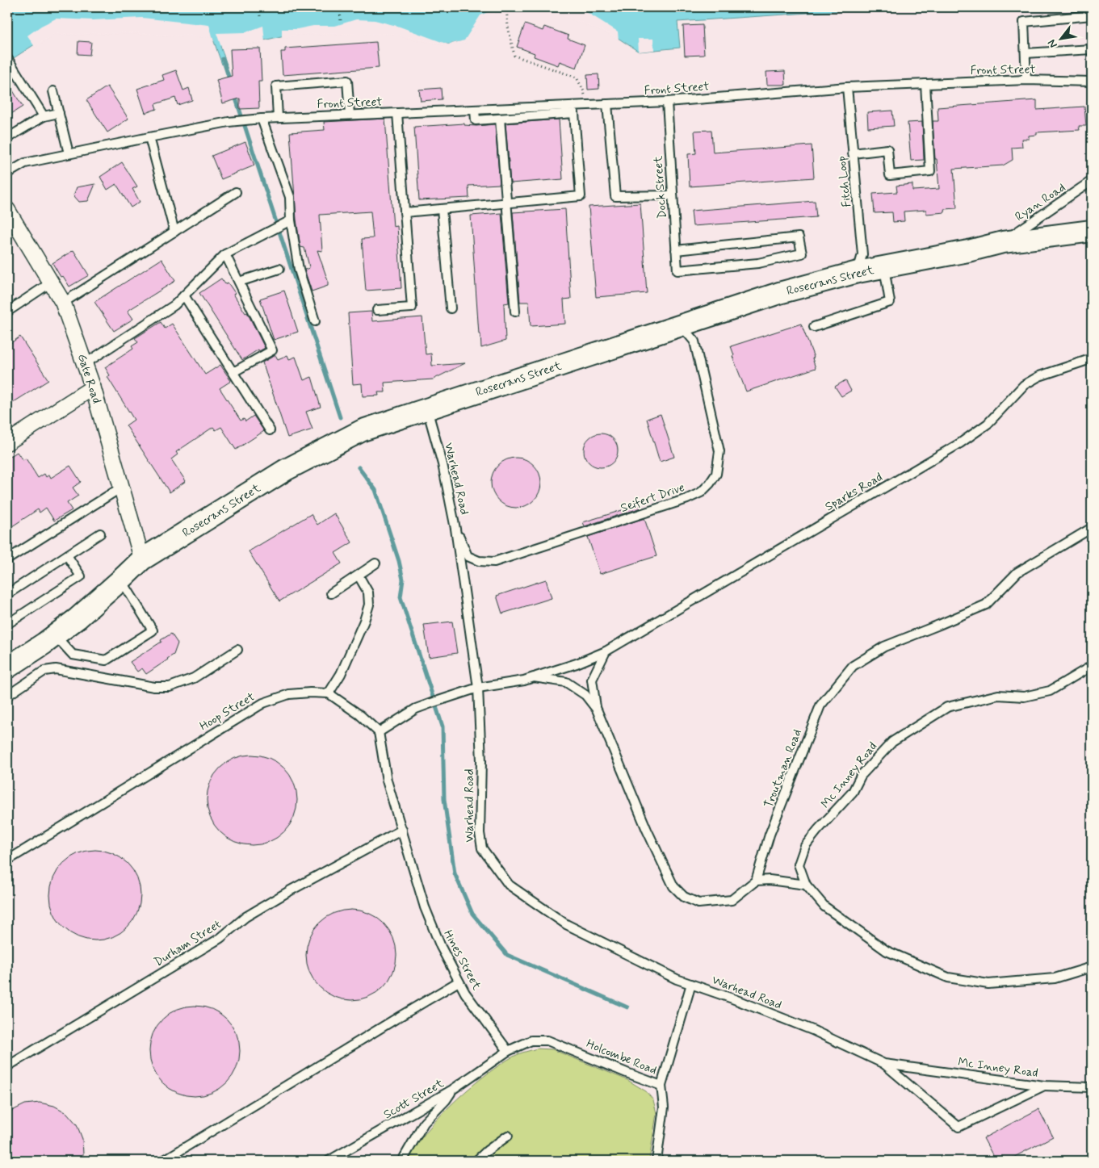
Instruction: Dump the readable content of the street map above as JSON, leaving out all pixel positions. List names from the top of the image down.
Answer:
{
  "streets": {
    "street": ["Rosecrans Street", "Gate Road"],
    "lane": [
      "Front Street",
      "Fitch Loop",
      "Dock Street",
      "Ryan Road",
      "Warhead Road",
      "Sparks Road",
      "Seifert Drive",
      "Hoop Street",
      "Troutman Road",
      "Mc Inney Road",
      "Durham Street",
      "Hines Street",
      "Holcombe Road",
      "Scott Street"
    ]
  },
  "crossings": [
    ["Front Street", "Fitch Loop"],
    ["Front Street", "Dock Street"],
    ["Fitch Loop", "Rosecrans Street"],
    ["Ryan Road", "Rosecrans Street"],
    ["Rosecrans Street", "Gate Road"],
    ["Rosecrans Street", "Warhead Road"],
    ["Rosecrans Street", "Seifert Drive"],
    ["Warhead Road", "Seifert Drive"],
    ["Warhead Road", "Mc Inney Road"],
    ["Durham Street", "Hines Street"],
    ["Hines Street", "Holcombe Road"],
    ["Hines Street", "Scott Street"],
    ["Holcombe Road", "Scott Street"]
  ],
  "north": "bottom left"
}
